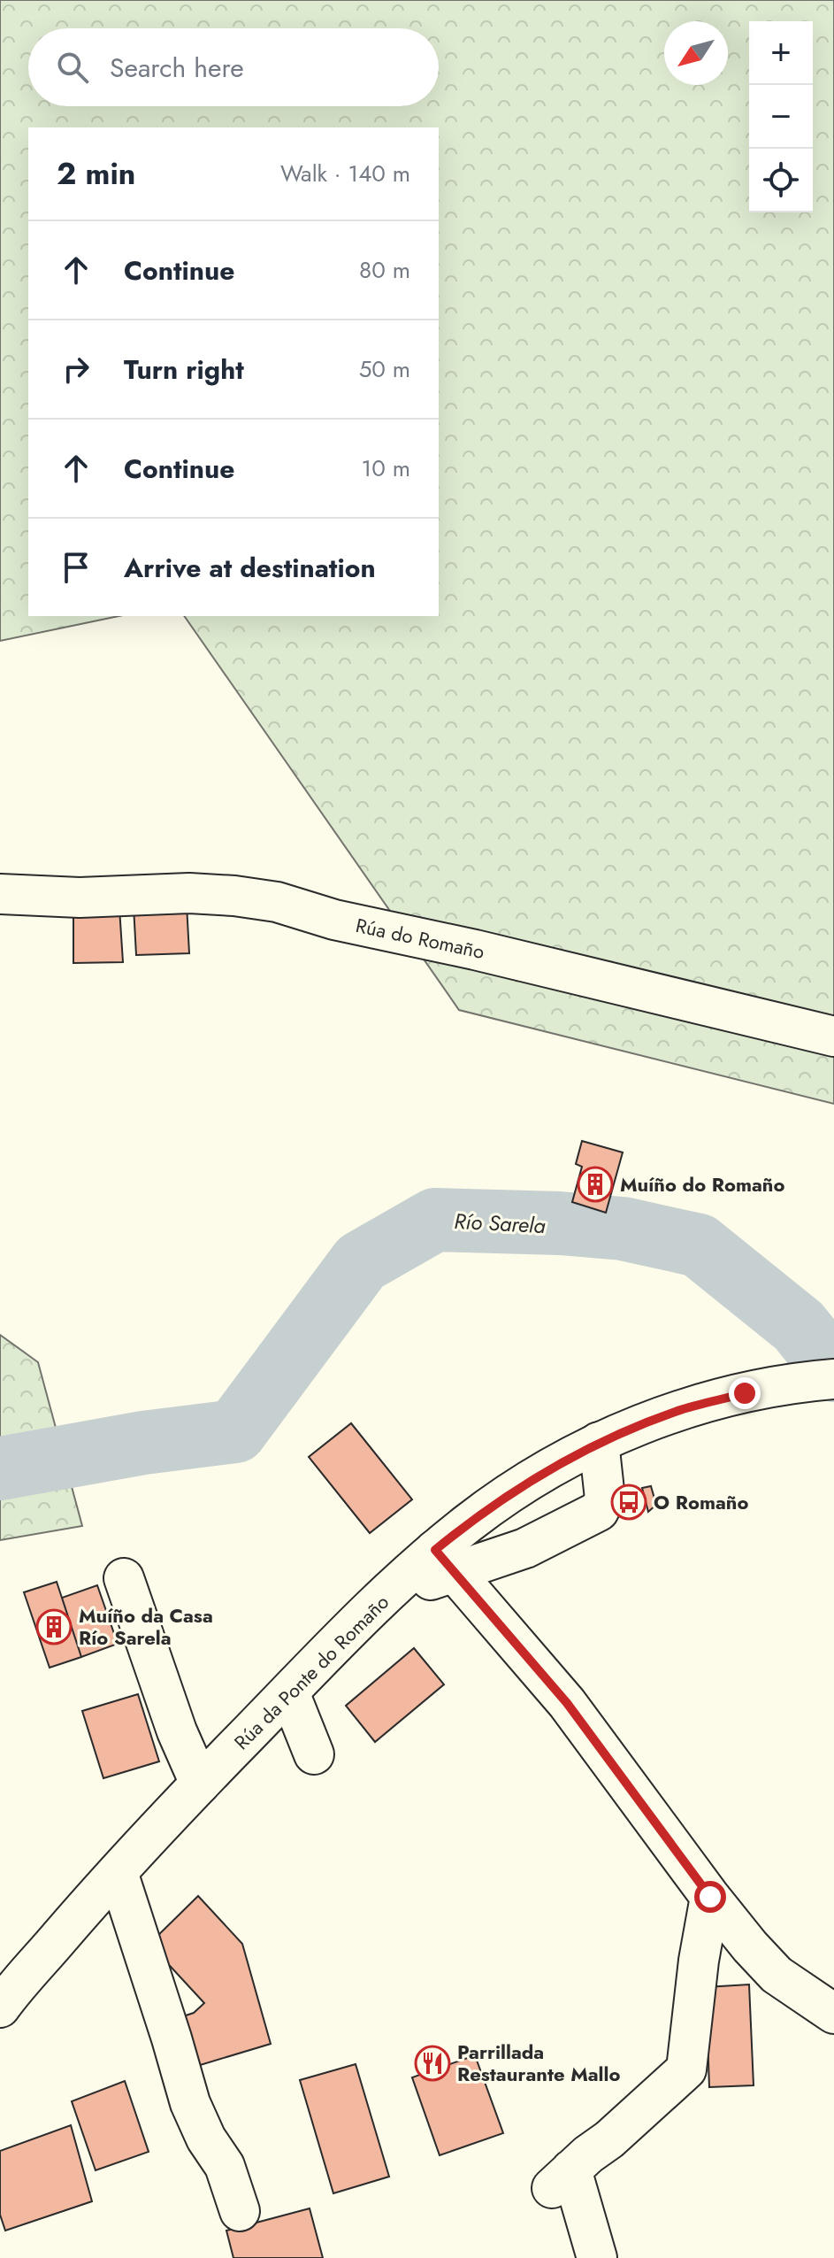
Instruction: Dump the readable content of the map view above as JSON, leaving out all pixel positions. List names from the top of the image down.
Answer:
{
  "streets": {
    "street": ["Rúa do Romaño", "Rúa da Ponte do Romaño"]
  },
  "water": ["Río Sarela"],
  "places": {
    "building": ["Muíño do Romaño", "Muíño da Casa Río Sarela"],
    "bus stop": ["O Romaño"],
    "restaurant": ["Parrillada Restaurante Mallo"]
  },
  "north": "bottom left",
  "page": {
    "map_buttons": ["+", "−"],
    "search": "Search here",
    "heading": ["2 min", "Walk · 140 m"],
    "list": [
      ["Continue", "80 m"],
      ["Turn right", "50 m"],
      ["Continue", "10 m"],
      "Arrive at destination"
    ]
  }
}
